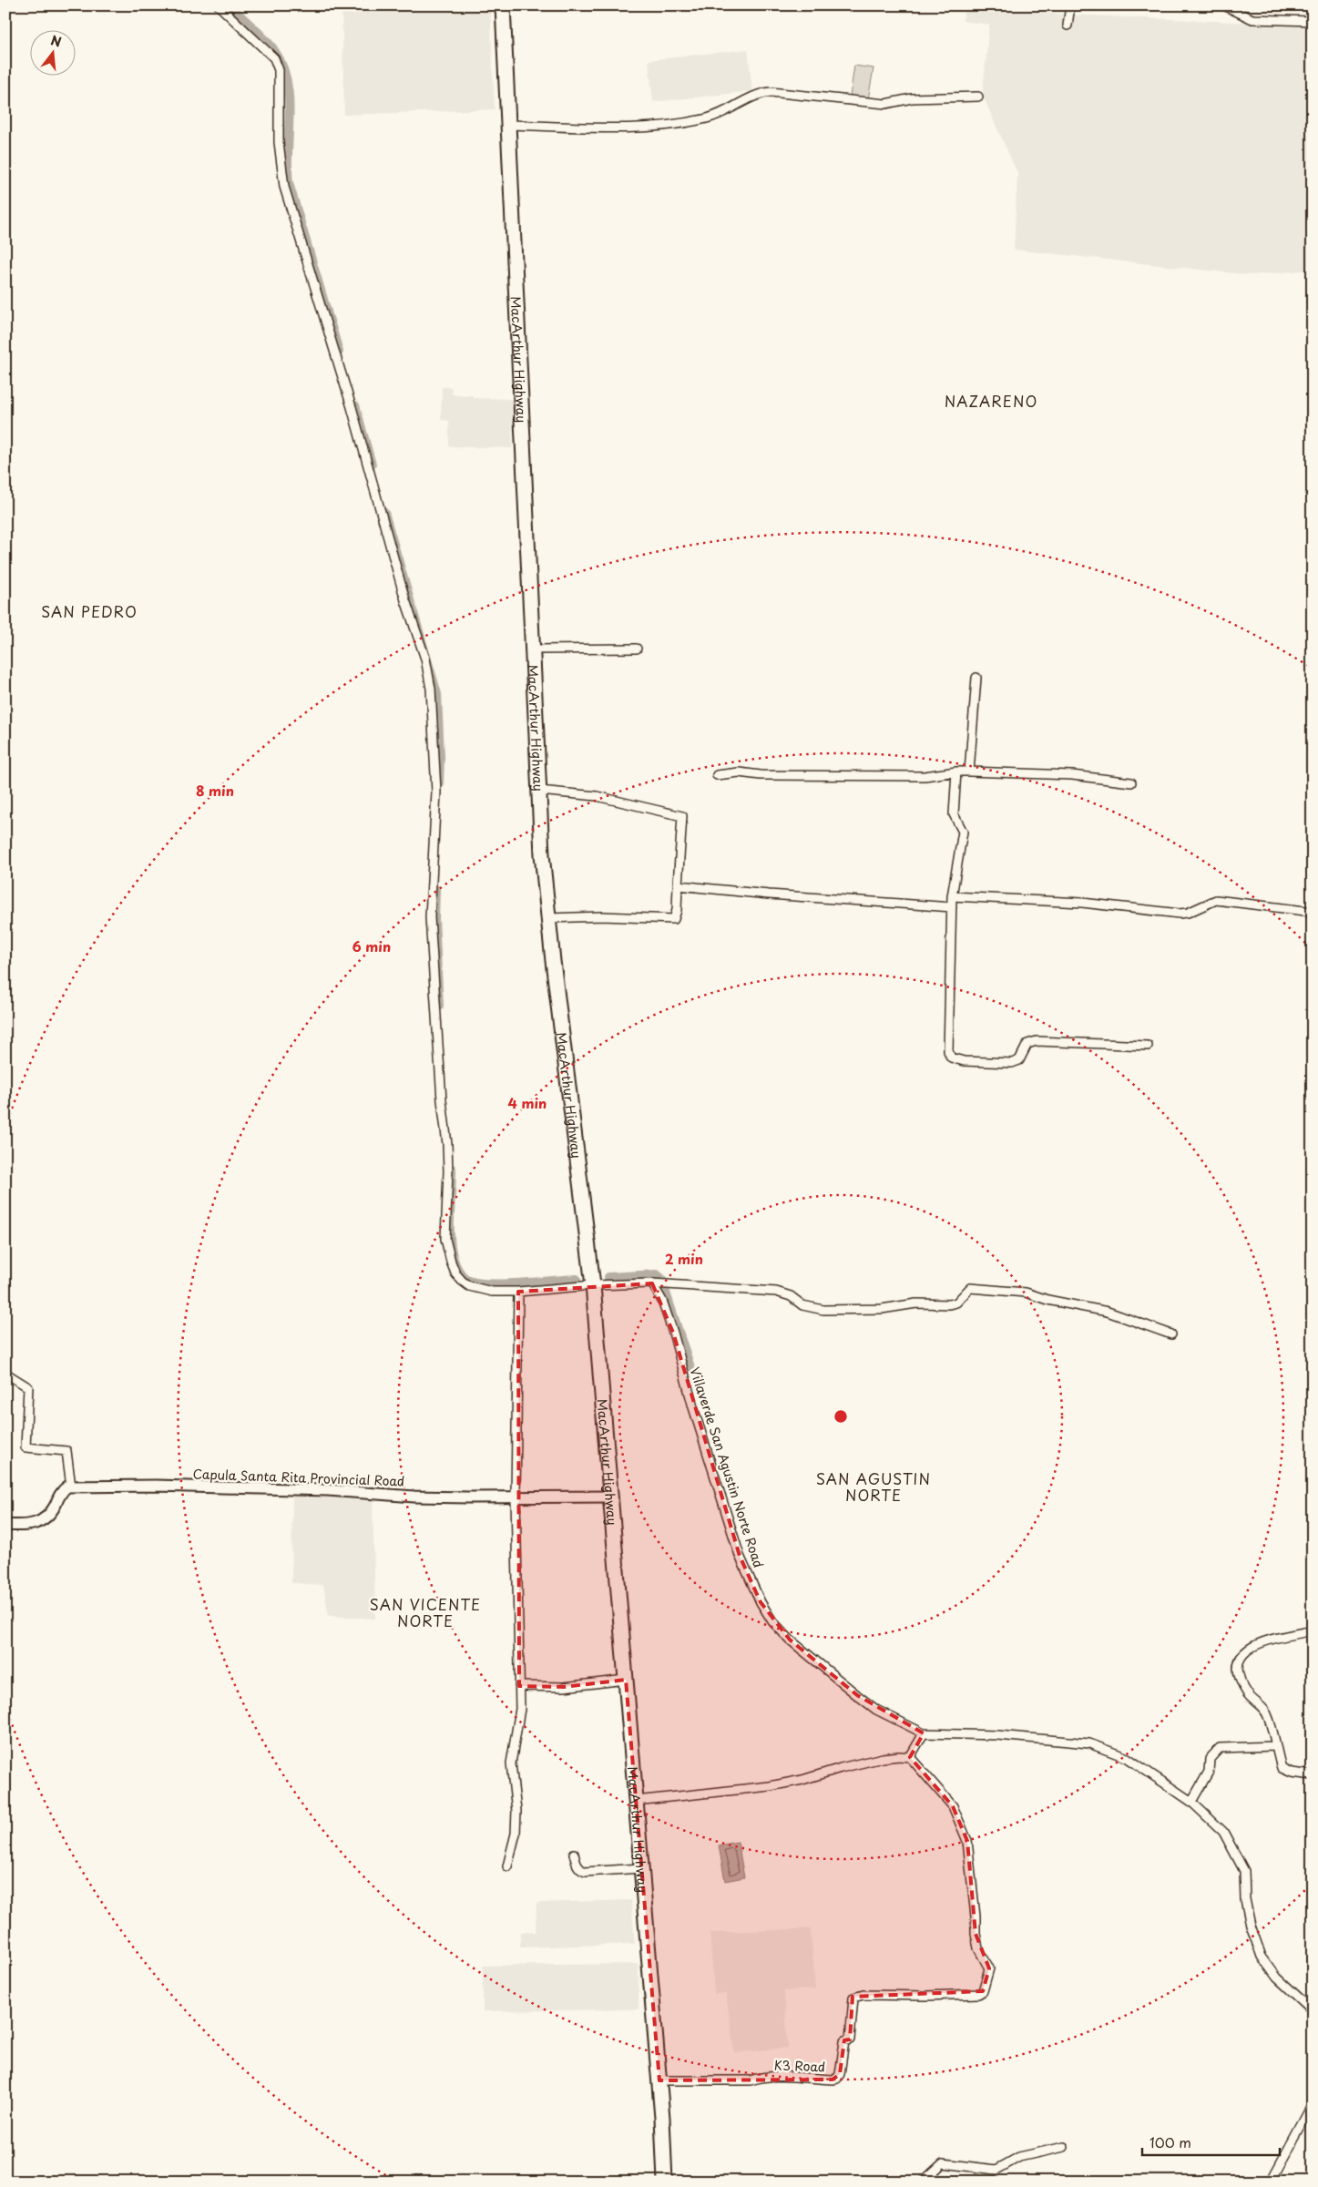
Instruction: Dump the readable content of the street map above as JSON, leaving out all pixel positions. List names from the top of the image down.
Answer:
{
  "streets": {
    "highway": ["MacArthur Highway"],
    "street": ["Villaverde San Agustin Norte Road", "Capula Santa Rita Provincial Road", "K3 Road"]
  },
  "crossings": [
    ["MacArthur Highway", "Capula Santa Rita Provincial Road"],
    ["MacArthur Highway", "K3 Road"]
  ],
  "districts": [
    "NAZARENO",
    "SAN PEDRO",
    "SAN AGUSTIN NORTE",
    "SAN VICENTE NORTE"
  ],
  "scale_bar": "100 m",
  "north": "top",
  "rings": [
    "8 min",
    "6 min",
    "4 min",
    "2 min"
  ]
}
